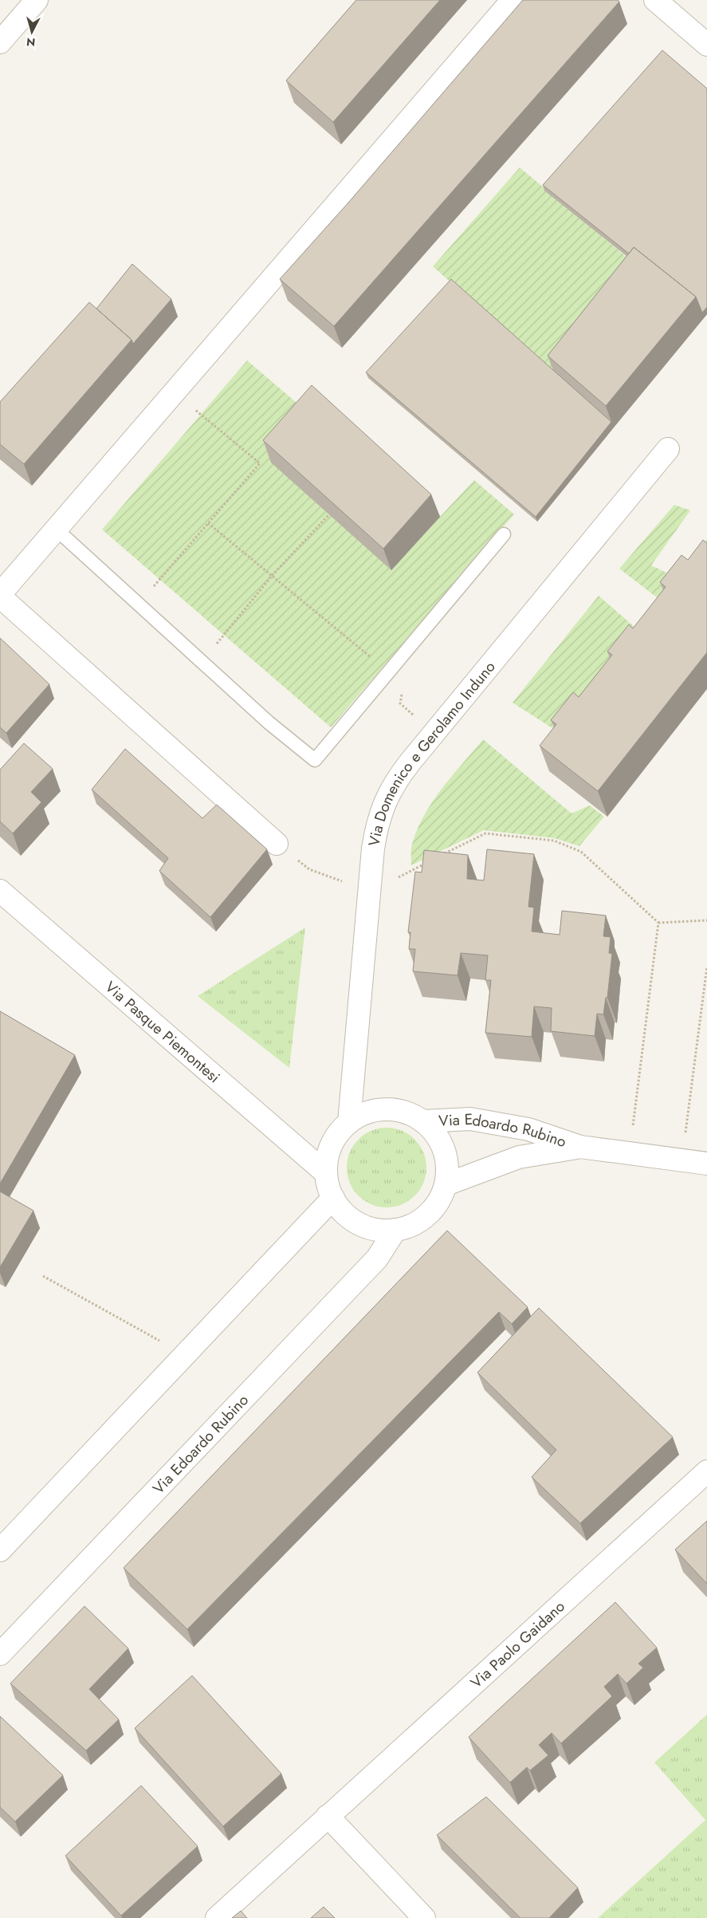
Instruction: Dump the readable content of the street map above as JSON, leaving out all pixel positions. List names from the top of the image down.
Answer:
{
  "streets": {
    "street": [
      "Via Domenico e Gerolamo Induno",
      "Via Pasque Piemontesi",
      "Via Edoardo Rubino",
      "Via Paolo Gaidano"
    ]
  },
  "crossings": [
    ["Via Domenico e Gerolamo Induno", "Via Pasque Piemontesi"],
    ["Via Domenico e Gerolamo Induno", "Via Edoardo Rubino"],
    ["Via Pasque Piemontesi", "Via Edoardo Rubino"]
  ],
  "north": "bottom"
}
